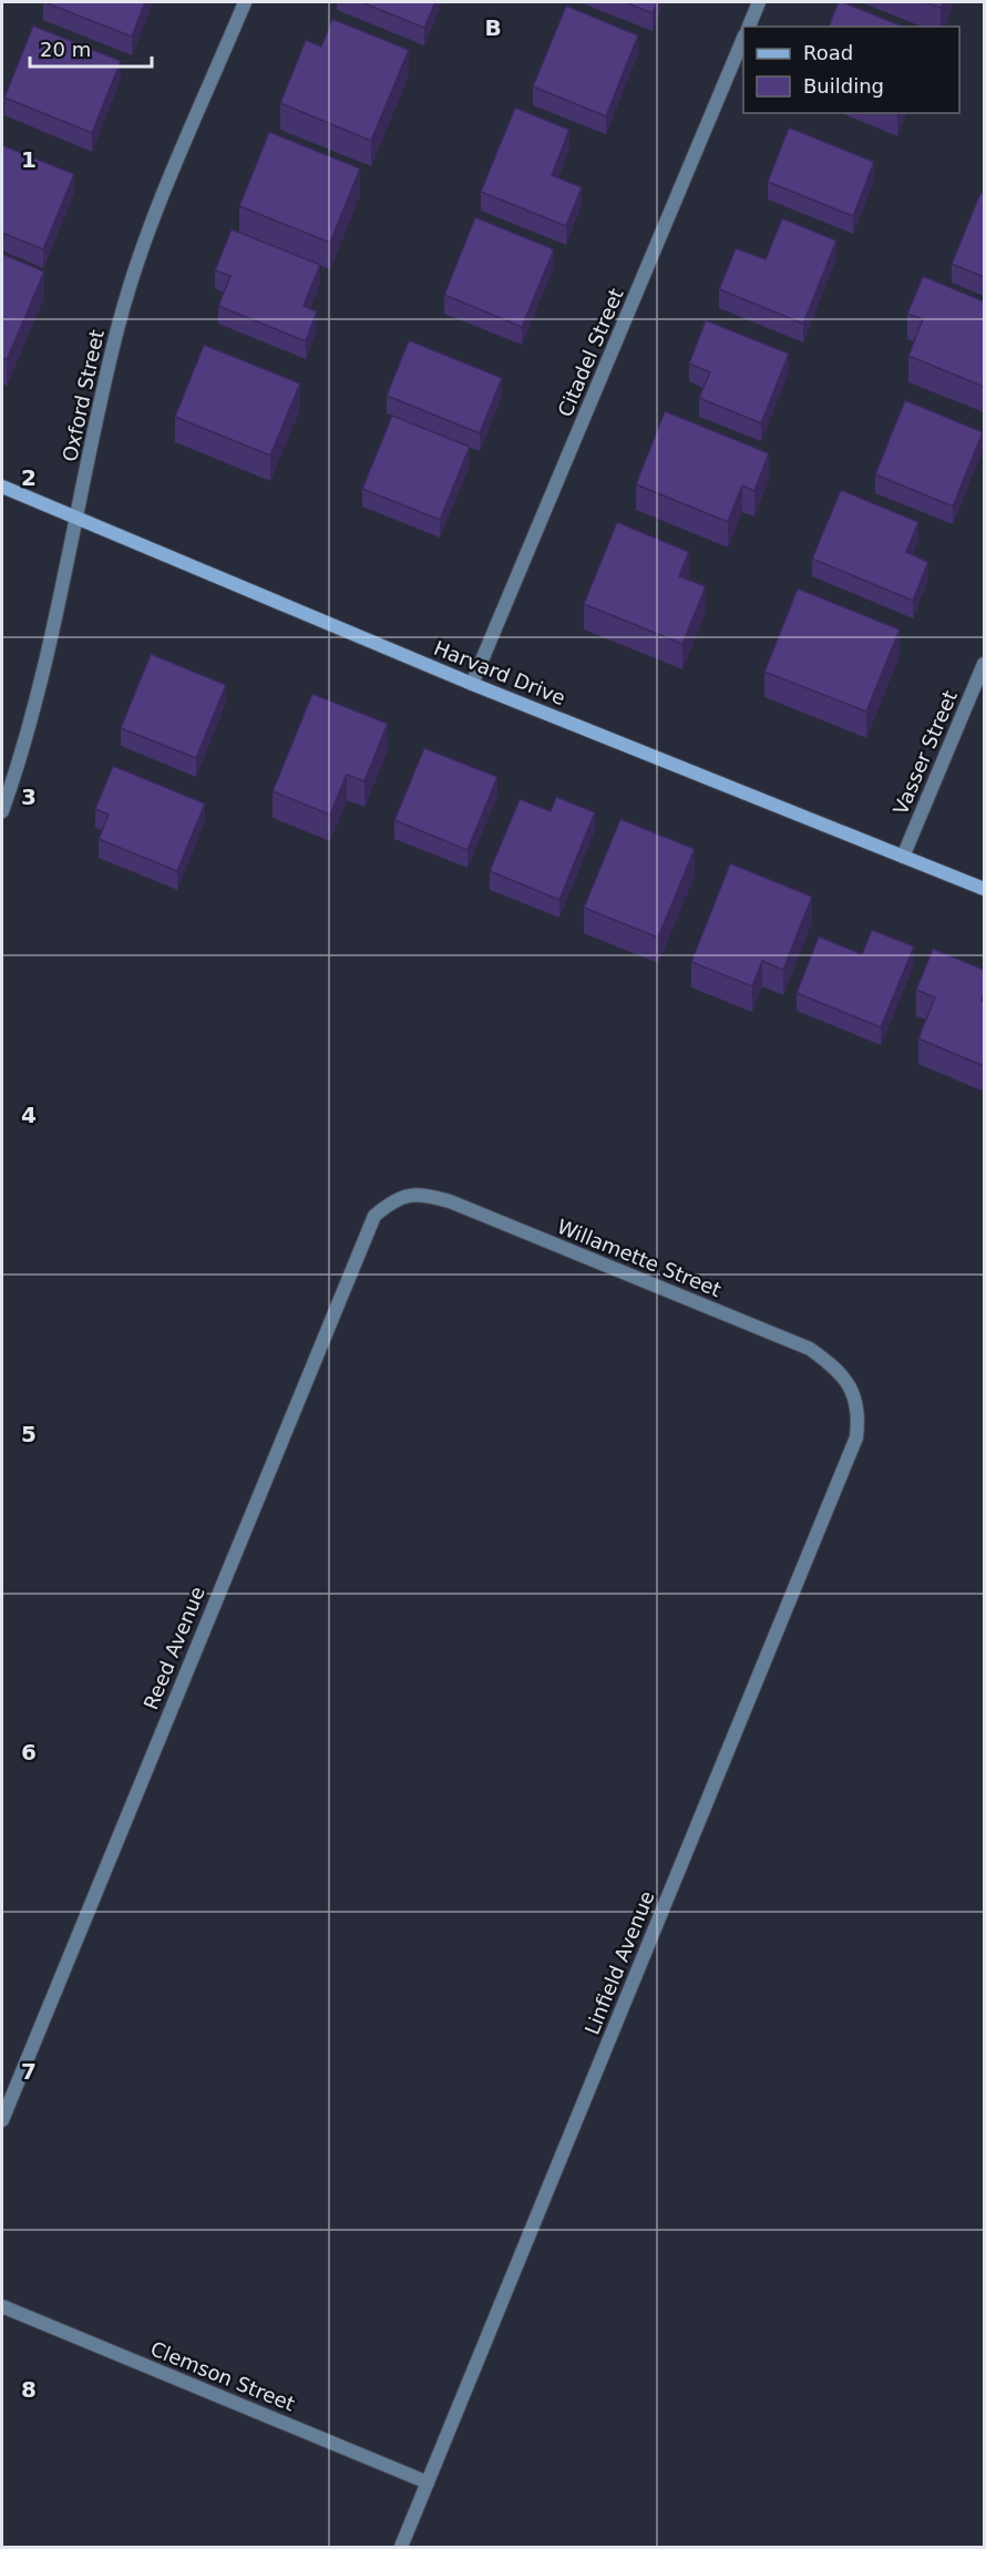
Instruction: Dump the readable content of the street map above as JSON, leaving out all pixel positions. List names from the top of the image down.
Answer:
{
  "streets": {
    "street": [
      "Citadel Street",
      "Oxford Street",
      "Harvard Drive",
      "Vasser Street",
      "Willamette Street",
      "Reed Avenue",
      "Linfield Avenue",
      "Clemson Street"
    ]
  },
  "crossings": [
    ["Citadel Street", "Harvard Drive"],
    ["Oxford Street", "Harvard Drive"],
    ["Harvard Drive", "Vasser Street"],
    ["Willamette Street", "Reed Avenue"],
    ["Willamette Street", "Linfield Avenue"],
    ["Linfield Avenue", "Clemson Street"]
  ],
  "legend": ["Road", "Building"],
  "scale_bar": "20 m",
  "grid": {
    "columns": ["B"],
    "rows": [
      "1",
      "2",
      "3",
      "4",
      "5",
      "6",
      "7",
      "8"
    ]
  }
}
